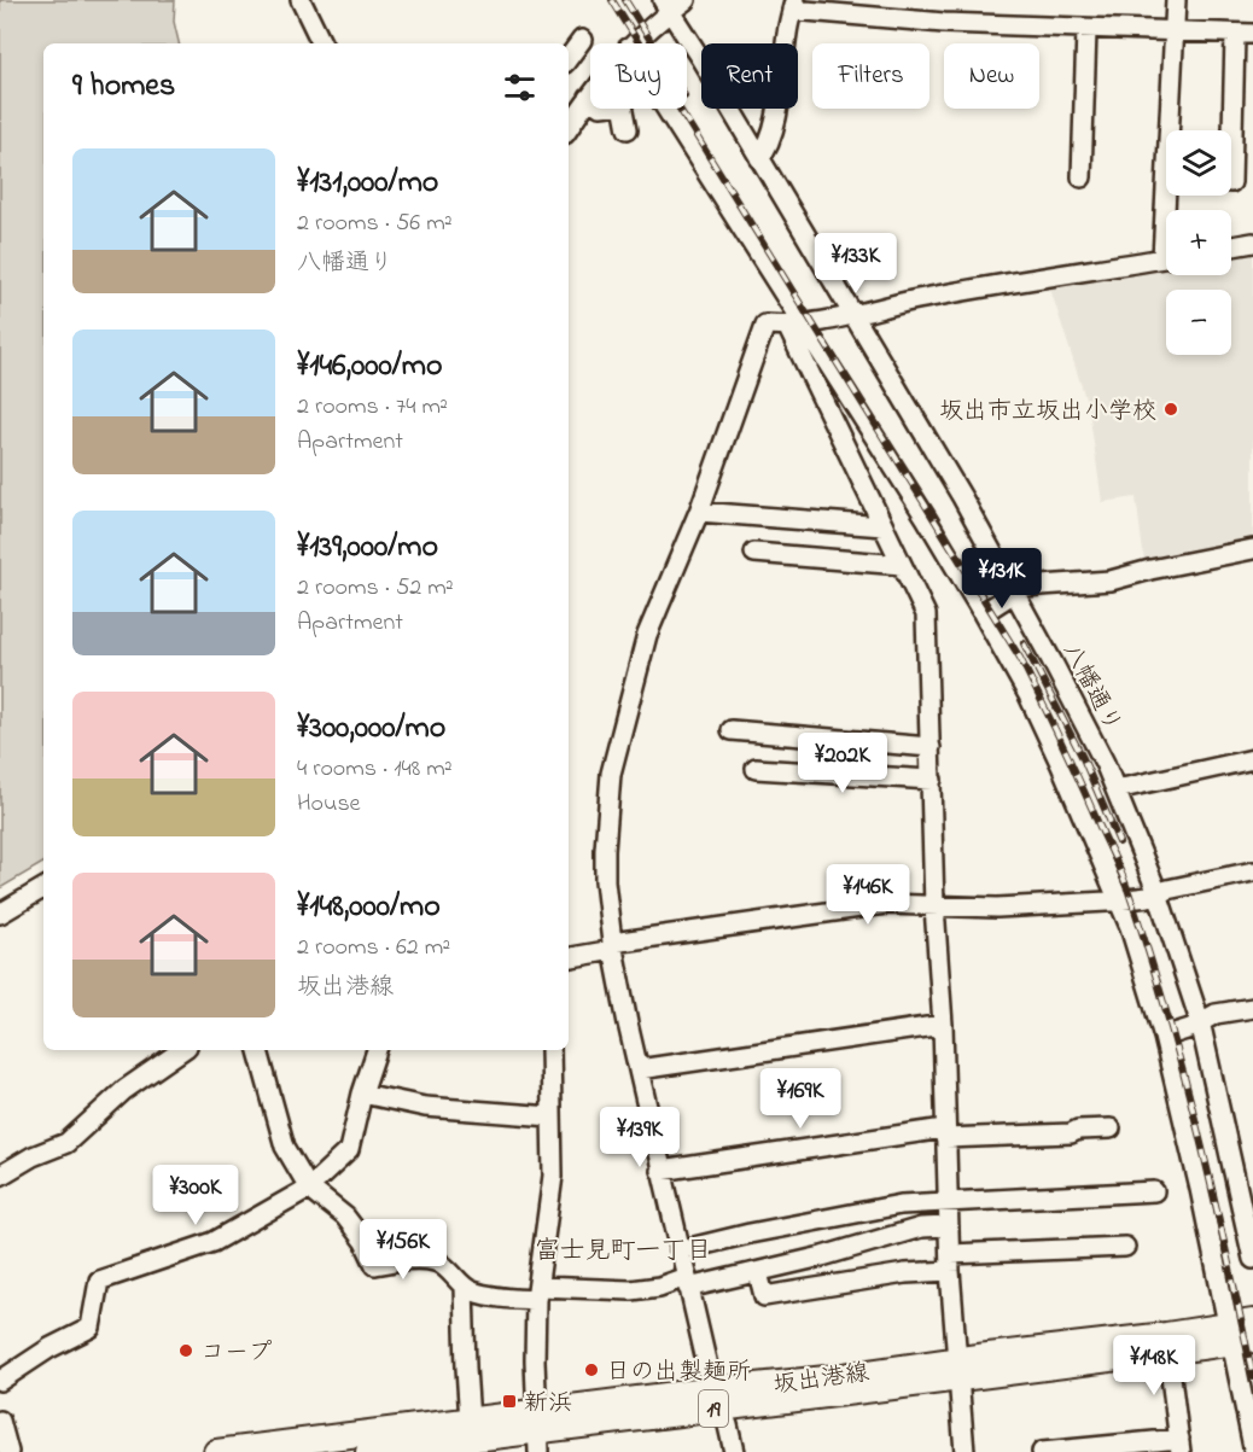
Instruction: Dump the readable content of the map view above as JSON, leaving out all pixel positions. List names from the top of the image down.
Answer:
{
  "streets": {
    "main road": ["坂出港線", "19"],
    "street": ["八幡通り"]
  },
  "districts": ["富士見町一丁目"],
  "places": {
    "other": ["坂出市立坂出小学校", "コープ", "日の出製麺所"],
    "transit": ["新浜"]
  },
  "page": {
    "chip": [
      "Buy",
      "Rent",
      "Filters",
      "New"
    ],
    "heading": "9 homes",
    "map_buttons": ["+", "−"],
    "list": [
      {
        "name": "¥131,000/mo",
        "note": "2 rooms · 56 m² · 八幡通り"
      },
      {
        "name": "¥146,000/mo",
        "note": "2 rooms · 74 m² · Apartment"
      },
      {
        "name": "¥139,000/mo",
        "note": "2 rooms · 52 m² · Apartment"
      },
      {
        "name": "¥300,000/mo",
        "note": "4 rooms · 148 m² · House"
      },
      {
        "name": "¥148,000/mo",
        "note": "2 rooms · 62 m² · 坂出港線"
      }
    ],
    "price": [
      "¥133K",
      "¥131K",
      "¥202K",
      "¥146K",
      "¥169K",
      "¥139K",
      "¥300K",
      "¥156K",
      "¥148K"
    ]
  }
}
